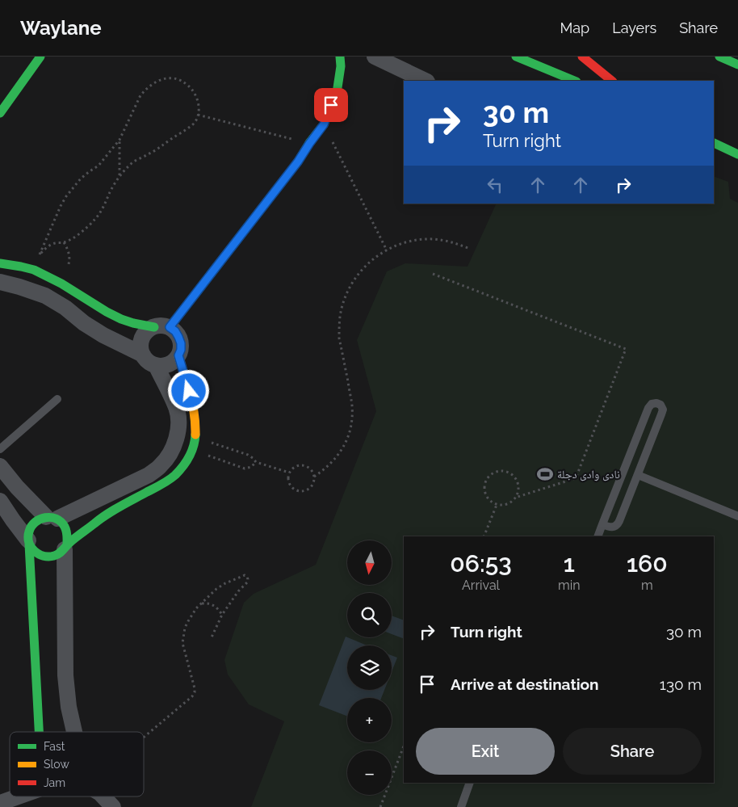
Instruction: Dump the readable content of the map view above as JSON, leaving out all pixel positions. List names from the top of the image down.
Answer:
{
  "places": {
    "sports": ["نادى وادى دجلة"]
  },
  "legend": ["Fast", "Slow", "Jam"],
  "north": "bottom",
  "page": {
    "header": "Waylane",
    "nav": ["Map", "Layers", "Share"],
    "turn": ["30 m", "Turn right"],
    "eta": [
      "06:53",
      "Arrival",
      "1",
      "min",
      "160",
      "m"
    ],
    "map_buttons": ["+", "−"],
    "list": [
      {
        "name": "Turn right",
        "value": "30 m"
      },
      {
        "name": "Arrive at destination",
        "value": "130 m"
      }
    ],
    "buttons": ["Exit", "Share"]
  }
}
